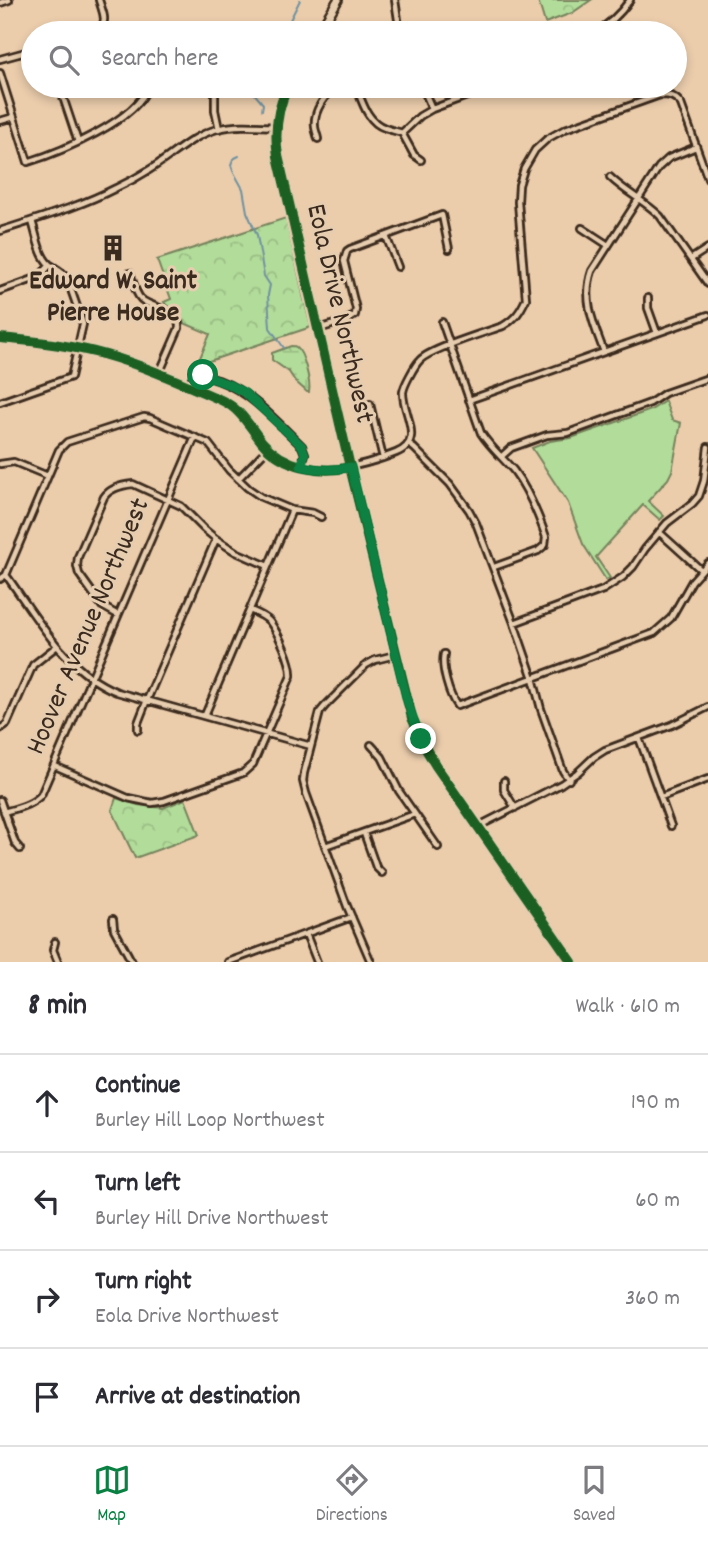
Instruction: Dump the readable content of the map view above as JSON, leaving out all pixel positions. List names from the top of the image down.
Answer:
{
  "streets": {
    "main road": ["Eola Drive Northwest"],
    "street": ["Hoover Avenue Northwest"]
  },
  "places": {
    "building": ["Edward W. Saint Pierre House"]
  },
  "page": {
    "search": "Search here",
    "heading": ["8 min", "Walk · 610 m"],
    "list": [
      ["Continue", "Burley Hill Loop Northwest", "190 m"],
      ["Turn left", "Burley Hill Drive Northwest", "60 m"],
      ["Turn right", "Eola Drive Northwest", "360 m"],
      "Arrive at destination"
    ],
    "nav": ["Map", "Directions", "Saved"]
  }
}
